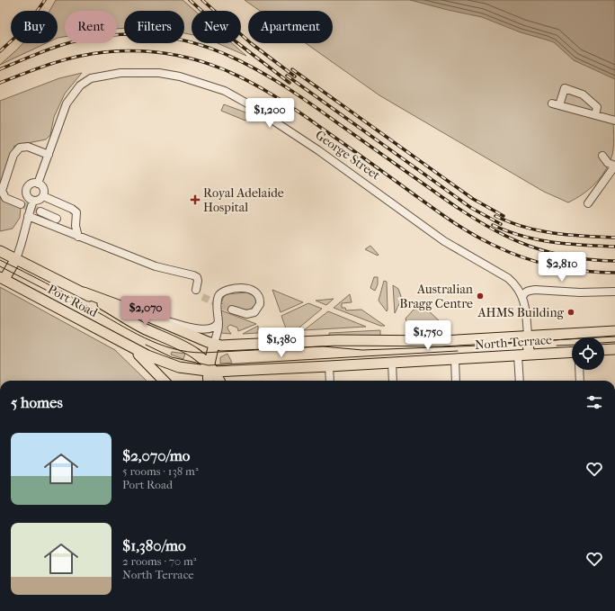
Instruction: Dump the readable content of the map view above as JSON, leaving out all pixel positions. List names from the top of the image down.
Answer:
{
  "streets": {
    "main road": ["Port Road", "North Terrace"],
    "street": ["George Street"]
  },
  "crossings": [
    ["George Street", "North Terrace"],
    ["Port Road", "North Terrace"]
  ],
  "places": {
    "health": ["Royal Adelaide Hospital"],
    "other": ["Australian Bragg Centre", "AHMS Building"]
  },
  "page": {
    "chip": [
      "Buy",
      "Rent",
      "Filters",
      "New",
      "Apartment"
    ],
    "price": [
      "$1,200",
      "$2,810",
      "$2,070",
      "$1,750",
      "$1,380"
    ],
    "heading": "5 homes",
    "list": [
      {
        "name": "$2,070/mo",
        "note": "5 rooms · 138 m² · Port Road"
      },
      {
        "name": "$1,380/mo",
        "note": "2 rooms · 70 m² · North Terrace"
      }
    ]
  }
}
